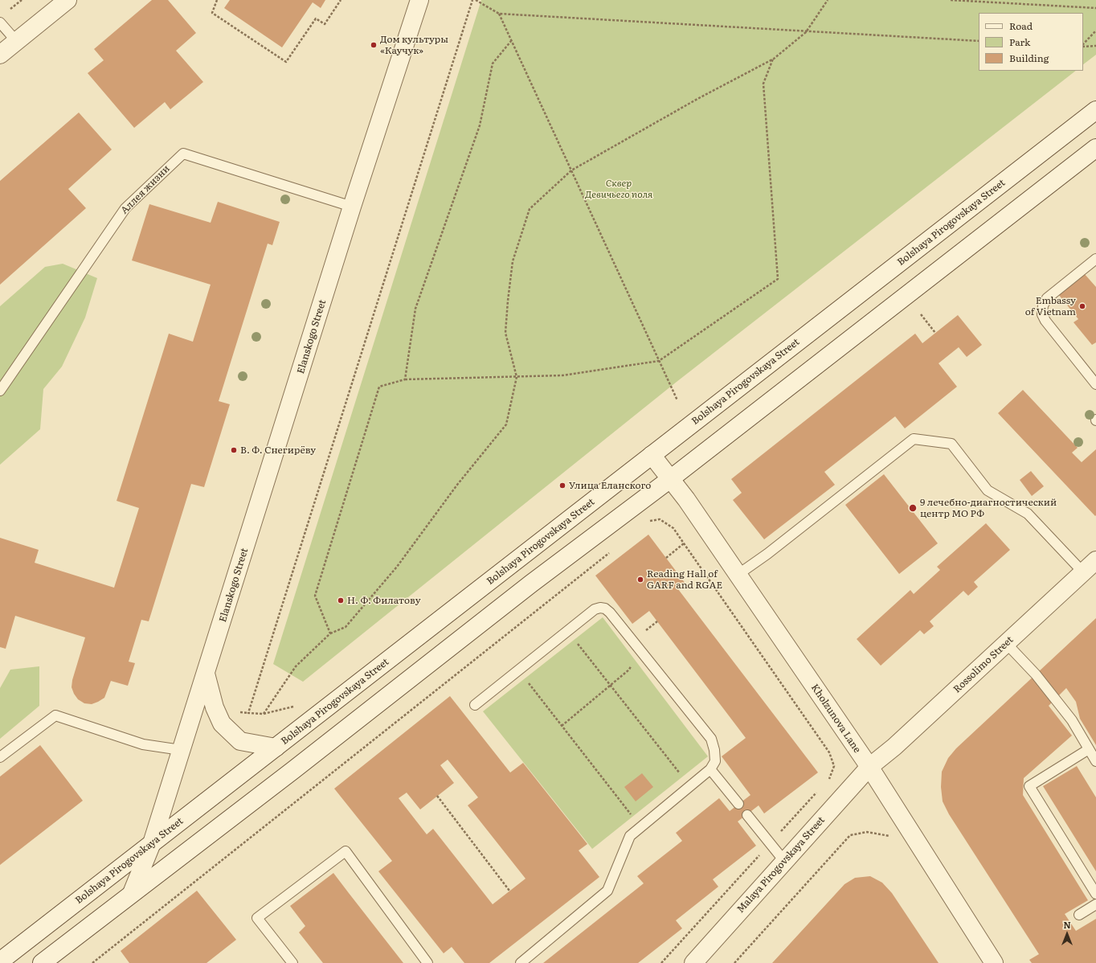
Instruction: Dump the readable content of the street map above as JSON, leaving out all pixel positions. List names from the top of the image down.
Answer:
{
  "streets": {
    "main road": [
      "Bolshaya Pirogovskaya Street",
      "Elanskogo Street",
      "Rossolimo Street",
      "Kholzunova Lane",
      "Malaya Pirogovskaya Street"
    ],
    "lane": ["Аллея жизни"]
  },
  "crossings": [
    ["Аллея жизни", "Elanskogo Street"],
    ["Bolshaya Pirogovskaya Street", "Elanskogo Street"],
    ["Bolshaya Pirogovskaya Street", "Kholzunova Lane"],
    ["Rossolimo Street", "Kholzunova Lane"],
    ["Rossolimo Street", "Malaya Pirogovskaya Street"],
    ["Kholzunova Lane", "Malaya Pirogovskaya Street"]
  ],
  "parks": ["Сквер Девичьего поля"],
  "places": [
    "Дом культуры «Каучук»",
    "Embassy of Vietnam",
    "В. Ф. Снегирёву",
    "Улица Еланского",
    "9 лечебно-диагностический центр МО РФ",
    "Reading Hall of GARF and RGAE",
    "Н. Ф. Филатову"
  ],
  "legend": ["Road", "Park", "Building"],
  "north": "top"
}
